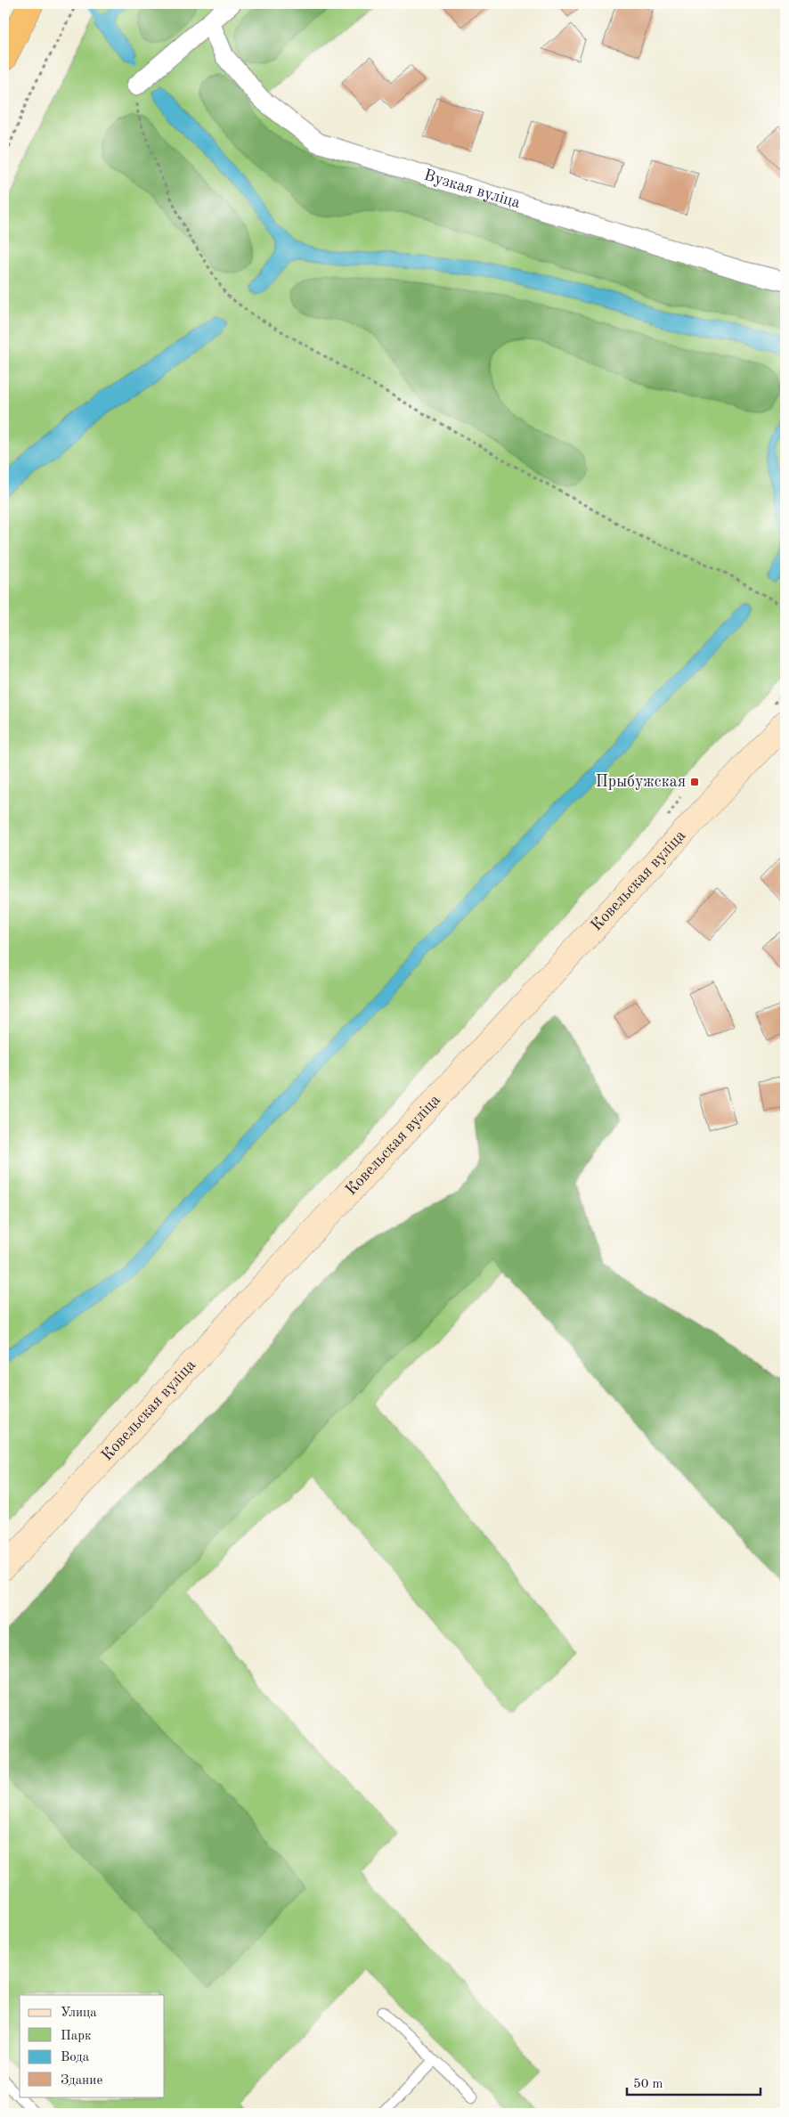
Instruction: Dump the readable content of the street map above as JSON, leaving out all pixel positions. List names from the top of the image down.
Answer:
{
  "streets": {
    "main road": ["Ковельская вуліца"],
    "street": ["Вузкая вуліца"]
  },
  "places": {
    "transit": ["Прыбужская"]
  },
  "legend": [
    "Улица",
    "Парк",
    "Вода",
    "Здание"
  ],
  "scale_bar": "50 m"
}
